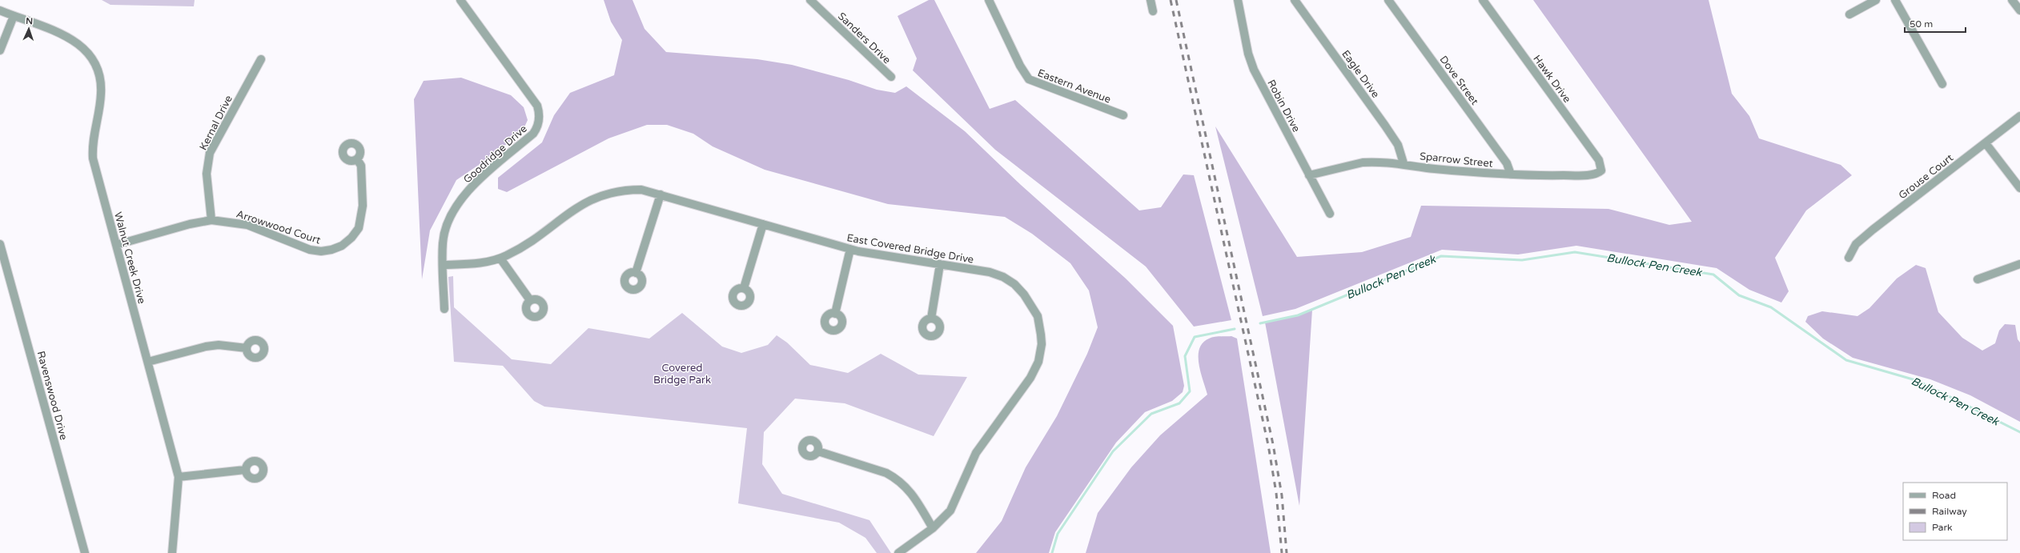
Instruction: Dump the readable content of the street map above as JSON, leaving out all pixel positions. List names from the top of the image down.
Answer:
{
  "streets": {
    "street": [
      "Sanders Drive",
      "Eagle Drive",
      "Hawk Drive",
      "Dove Street",
      "Eastern Avenue",
      "Robin Drive",
      "Kernal Drive",
      "Goodridge Drive",
      "Sparrow Street",
      "Grouse Court",
      "Arrowwood Court",
      "East Covered Bridge Drive",
      "Walnut Creek Drive",
      "Ravenswood Drive"
    ]
  },
  "crossings": [
    ["Eagle Drive", "Sparrow Street"],
    ["Hawk Drive", "Sparrow Street"],
    ["Dove Street", "Sparrow Street"],
    ["Robin Drive", "Sparrow Street"],
    ["Kernal Drive", "Arrowwood Court"],
    ["Goodridge Drive", "East Covered Bridge Drive"],
    ["Arrowwood Court", "Walnut Creek Drive"]
  ],
  "water": ["Bullock Pen Creek"],
  "parks": ["Covered Bridge Park"],
  "legend": ["Road", "Railway", "Park"],
  "scale_bar": "50 m",
  "north": "top"
}
